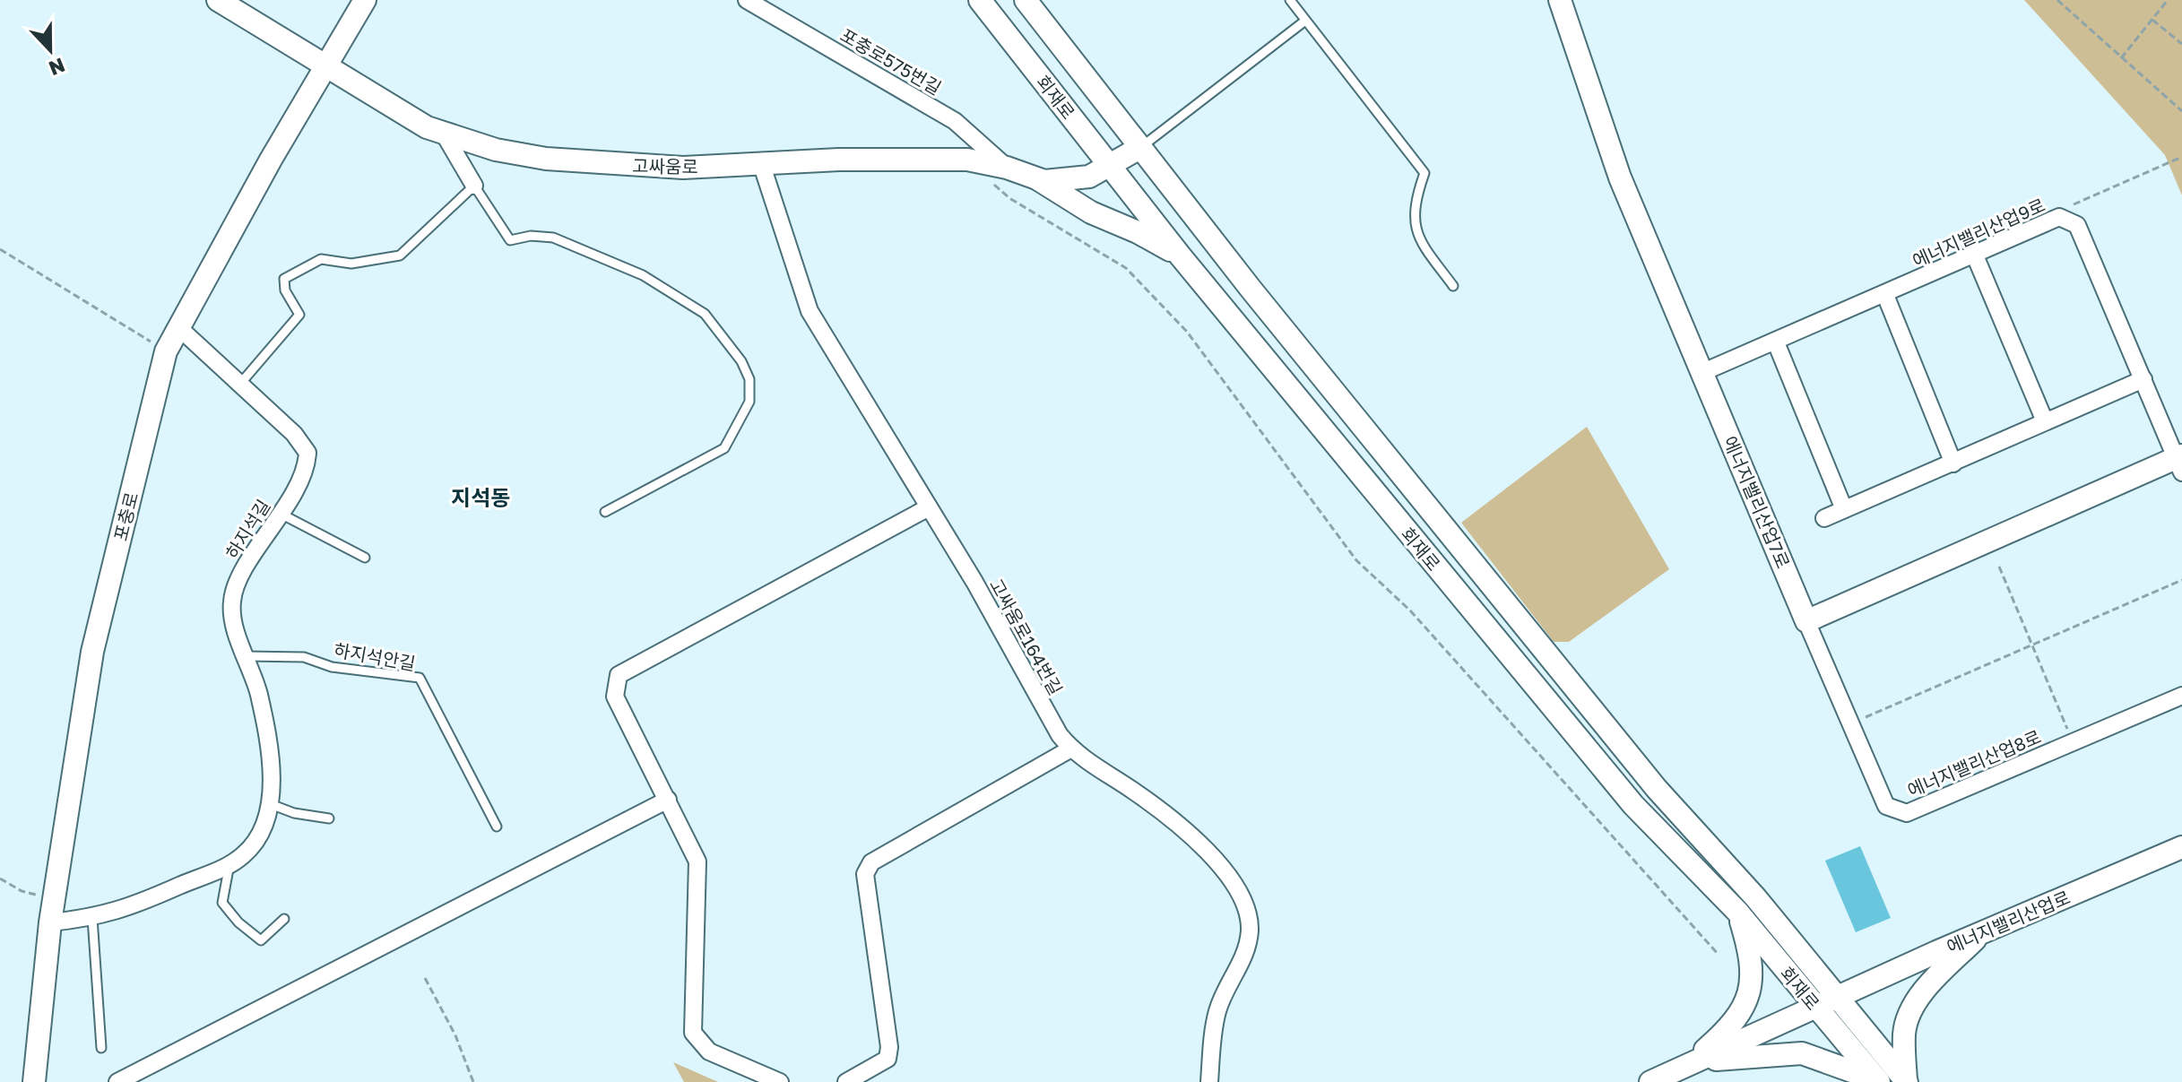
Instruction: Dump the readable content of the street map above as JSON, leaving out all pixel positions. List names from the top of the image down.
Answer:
{
  "streets": {
    "main road": [
      "회재로",
      "고싸움로",
      "에너지밸리산업7로",
      "포충로",
      "에너지밸리산업로"
    ],
    "street": [
      "포충로575번길",
      "에너지밸리산업9로",
      "하지석길",
      "고싸움로164번길",
      "에너지밸리산업8로"
    ],
    "lane": ["하지석안길"]
  },
  "crossings": [
    ["포충로575번길", "고싸움로"],
    ["회재로", "고싸움로"],
    ["회재로", "에너지밸리산업로"],
    ["고싸움로", "포충로"],
    ["고싸움로", "고싸움로164번길"],
    ["에너지밸리산업9로", "에너지밸리산업7로"],
    ["에너지밸리산업7로", "에너지밸리산업8로"],
    ["포충로", "하지석길"],
    ["하지석길", "하지석안길"]
  ],
  "districts": ["지석동"],
  "north": "bottom"
}
